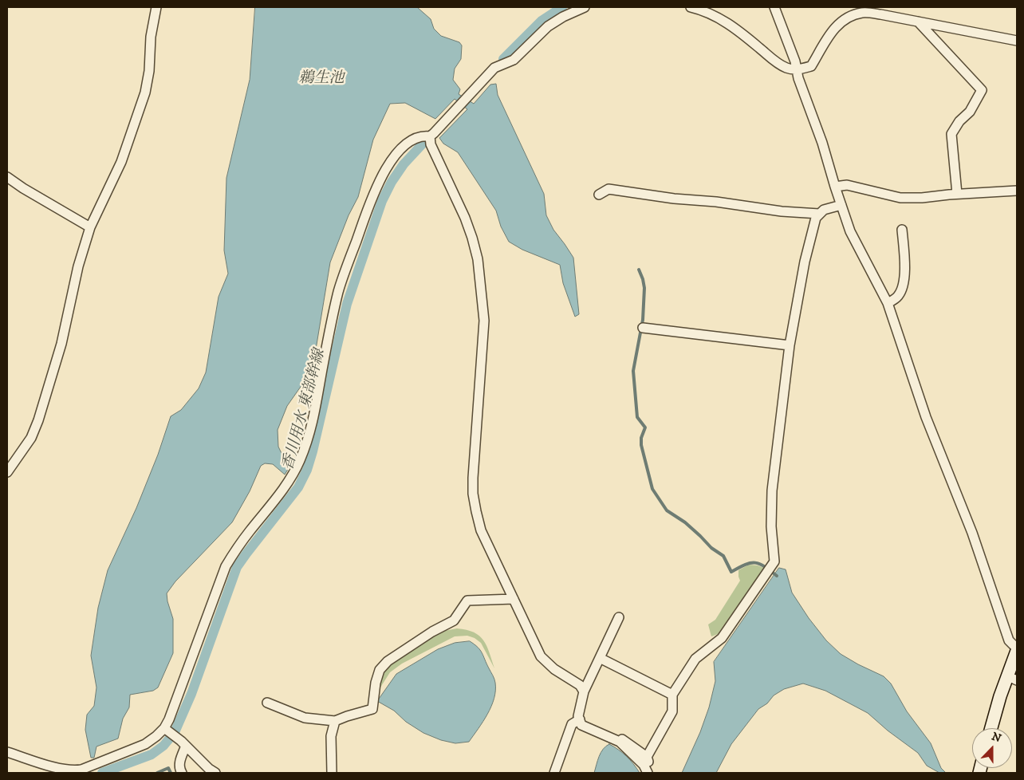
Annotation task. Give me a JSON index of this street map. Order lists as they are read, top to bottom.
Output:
{
  "water": ["鵜生池", "香川用水 東部幹線"],
  "north": "top"
}
